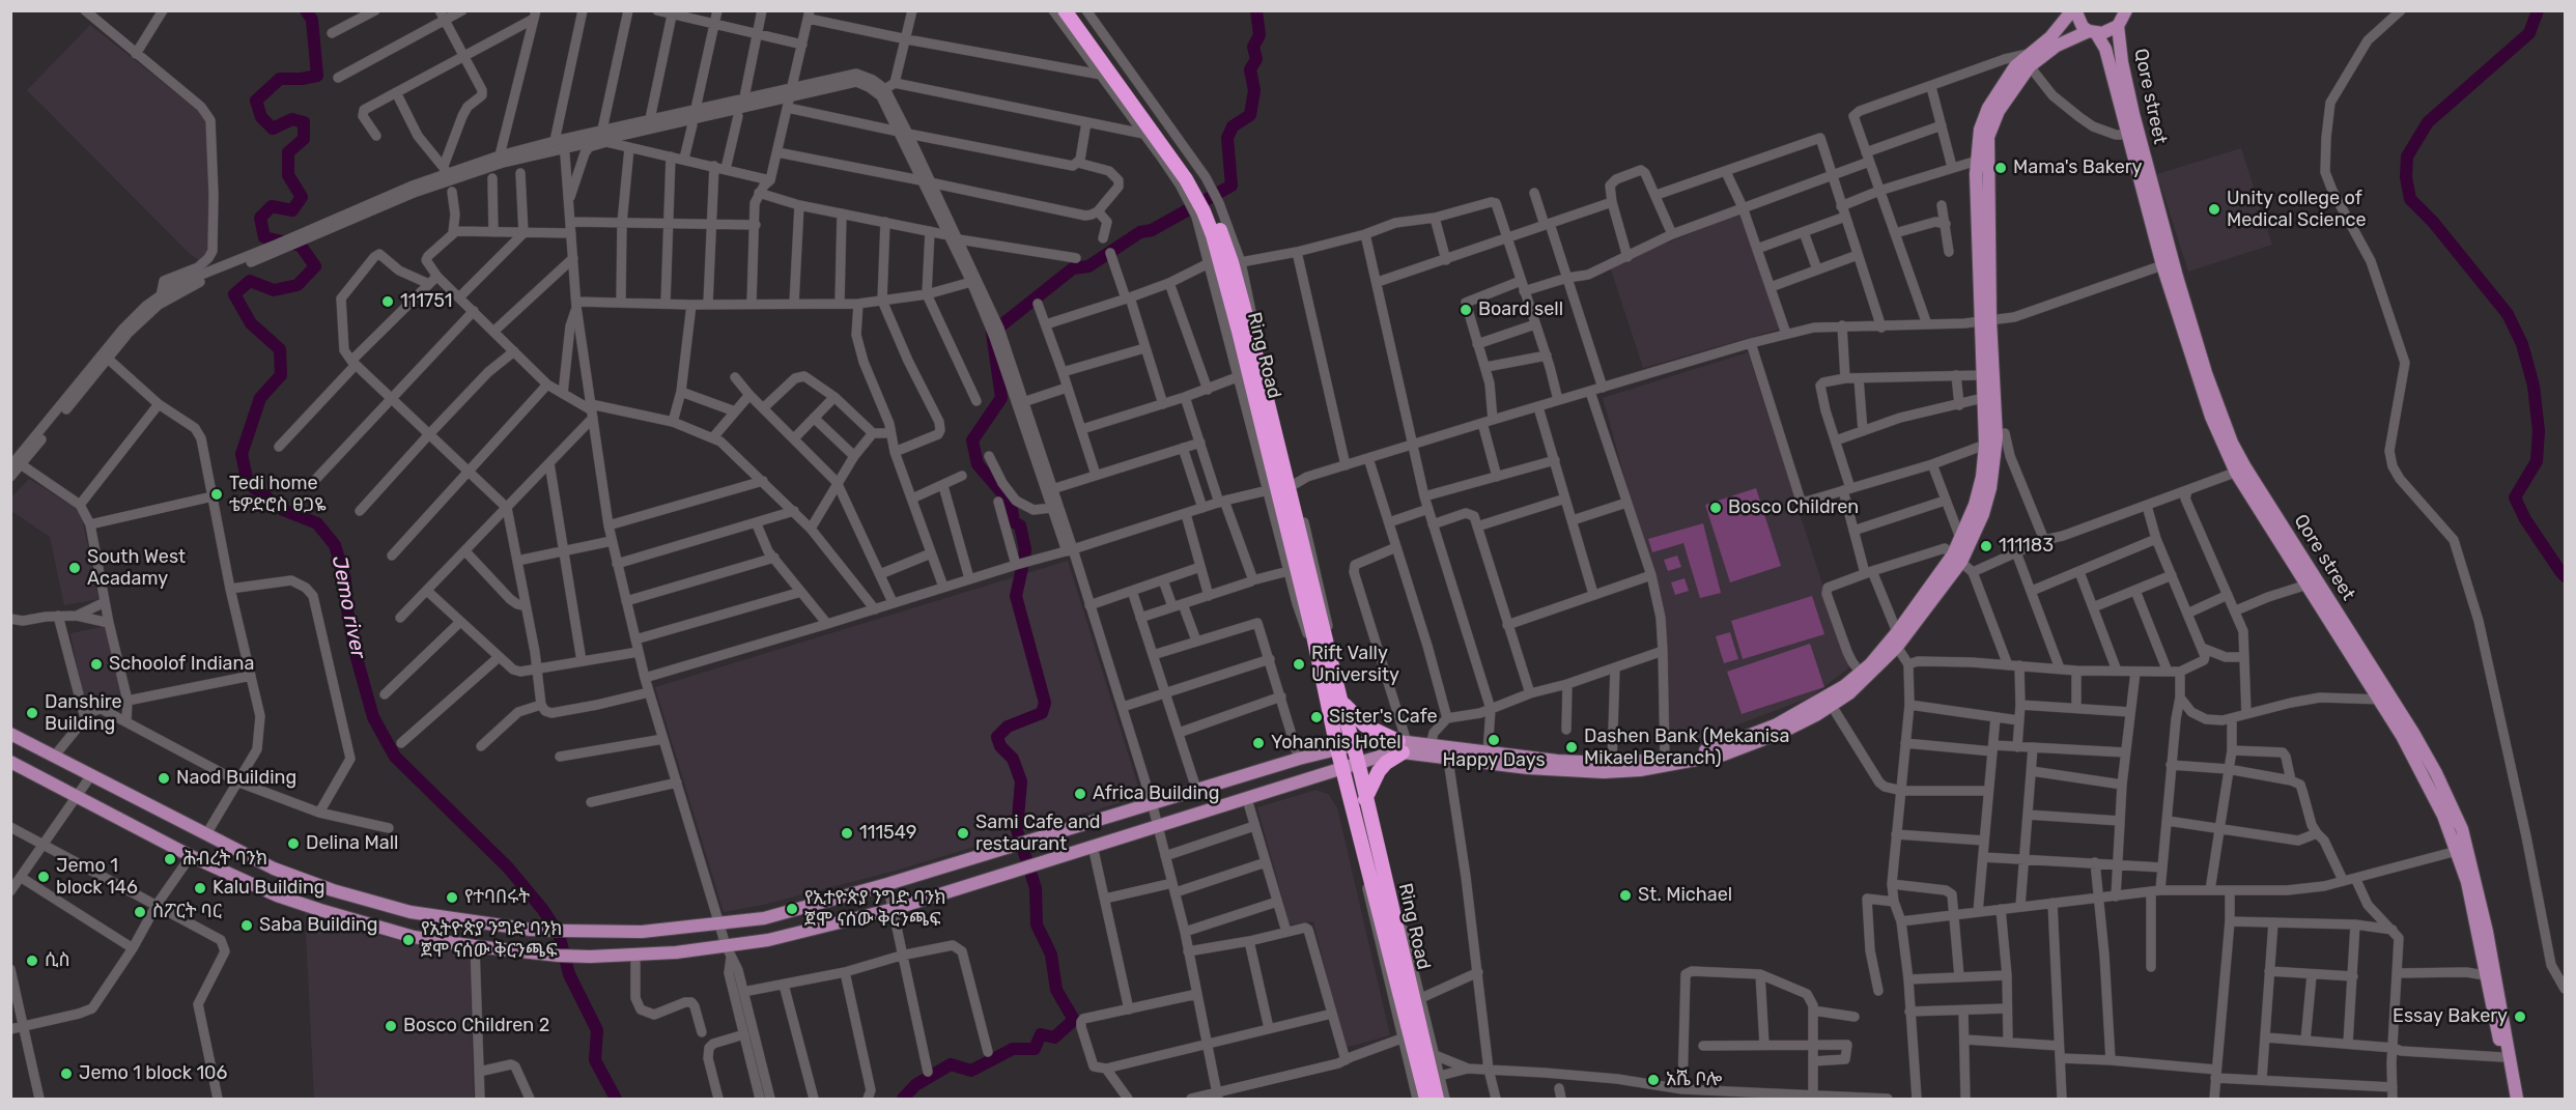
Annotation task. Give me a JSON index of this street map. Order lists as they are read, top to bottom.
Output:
{
  "streets": {
    "highway": ["Ring Road"],
    "main road": ["Qore street"]
  },
  "water": ["Jemo river"],
  "places": [
    "Mama's Bakery",
    "Unity college of Medical Science",
    "111751",
    "Board sell",
    "Tedi home ቴዎድሮስ ፀጋዬ",
    "Bosco Children",
    "111183",
    "South West Acadamy",
    "Schoolof Indiana",
    "Rift Vally University",
    "Danshire Building",
    "Sister's Cafe",
    "Happy Days",
    "Yohannis Hotel",
    "Dashen Bank (Mekanisa Mikael Beranch)",
    "Naod Building",
    "Africa Building",
    "111549",
    "Sami Cafe and restaurant",
    "Delina Mall",
    "ሕብረት ባንክ",
    "Jemo 1 block 146",
    "Kalu Building",
    "St. Michael",
    "የተባበሩት",
    "የኢተዮጵያ ንግድ ባንክ ጀሞ ናሰው ቅርንጫፍ",
    "ስፖርት ባር",
    "Saba Building",
    "የኢትዮጵያ ንግድ ባንክ ጀሞ ናሰው ቅርንጫፍ",
    "ሲስ",
    "Essay Bakery",
    "Bosco Children 2",
    "Jemo 1 block 106",
    "አሼ ቦሎ"
  ]
}
